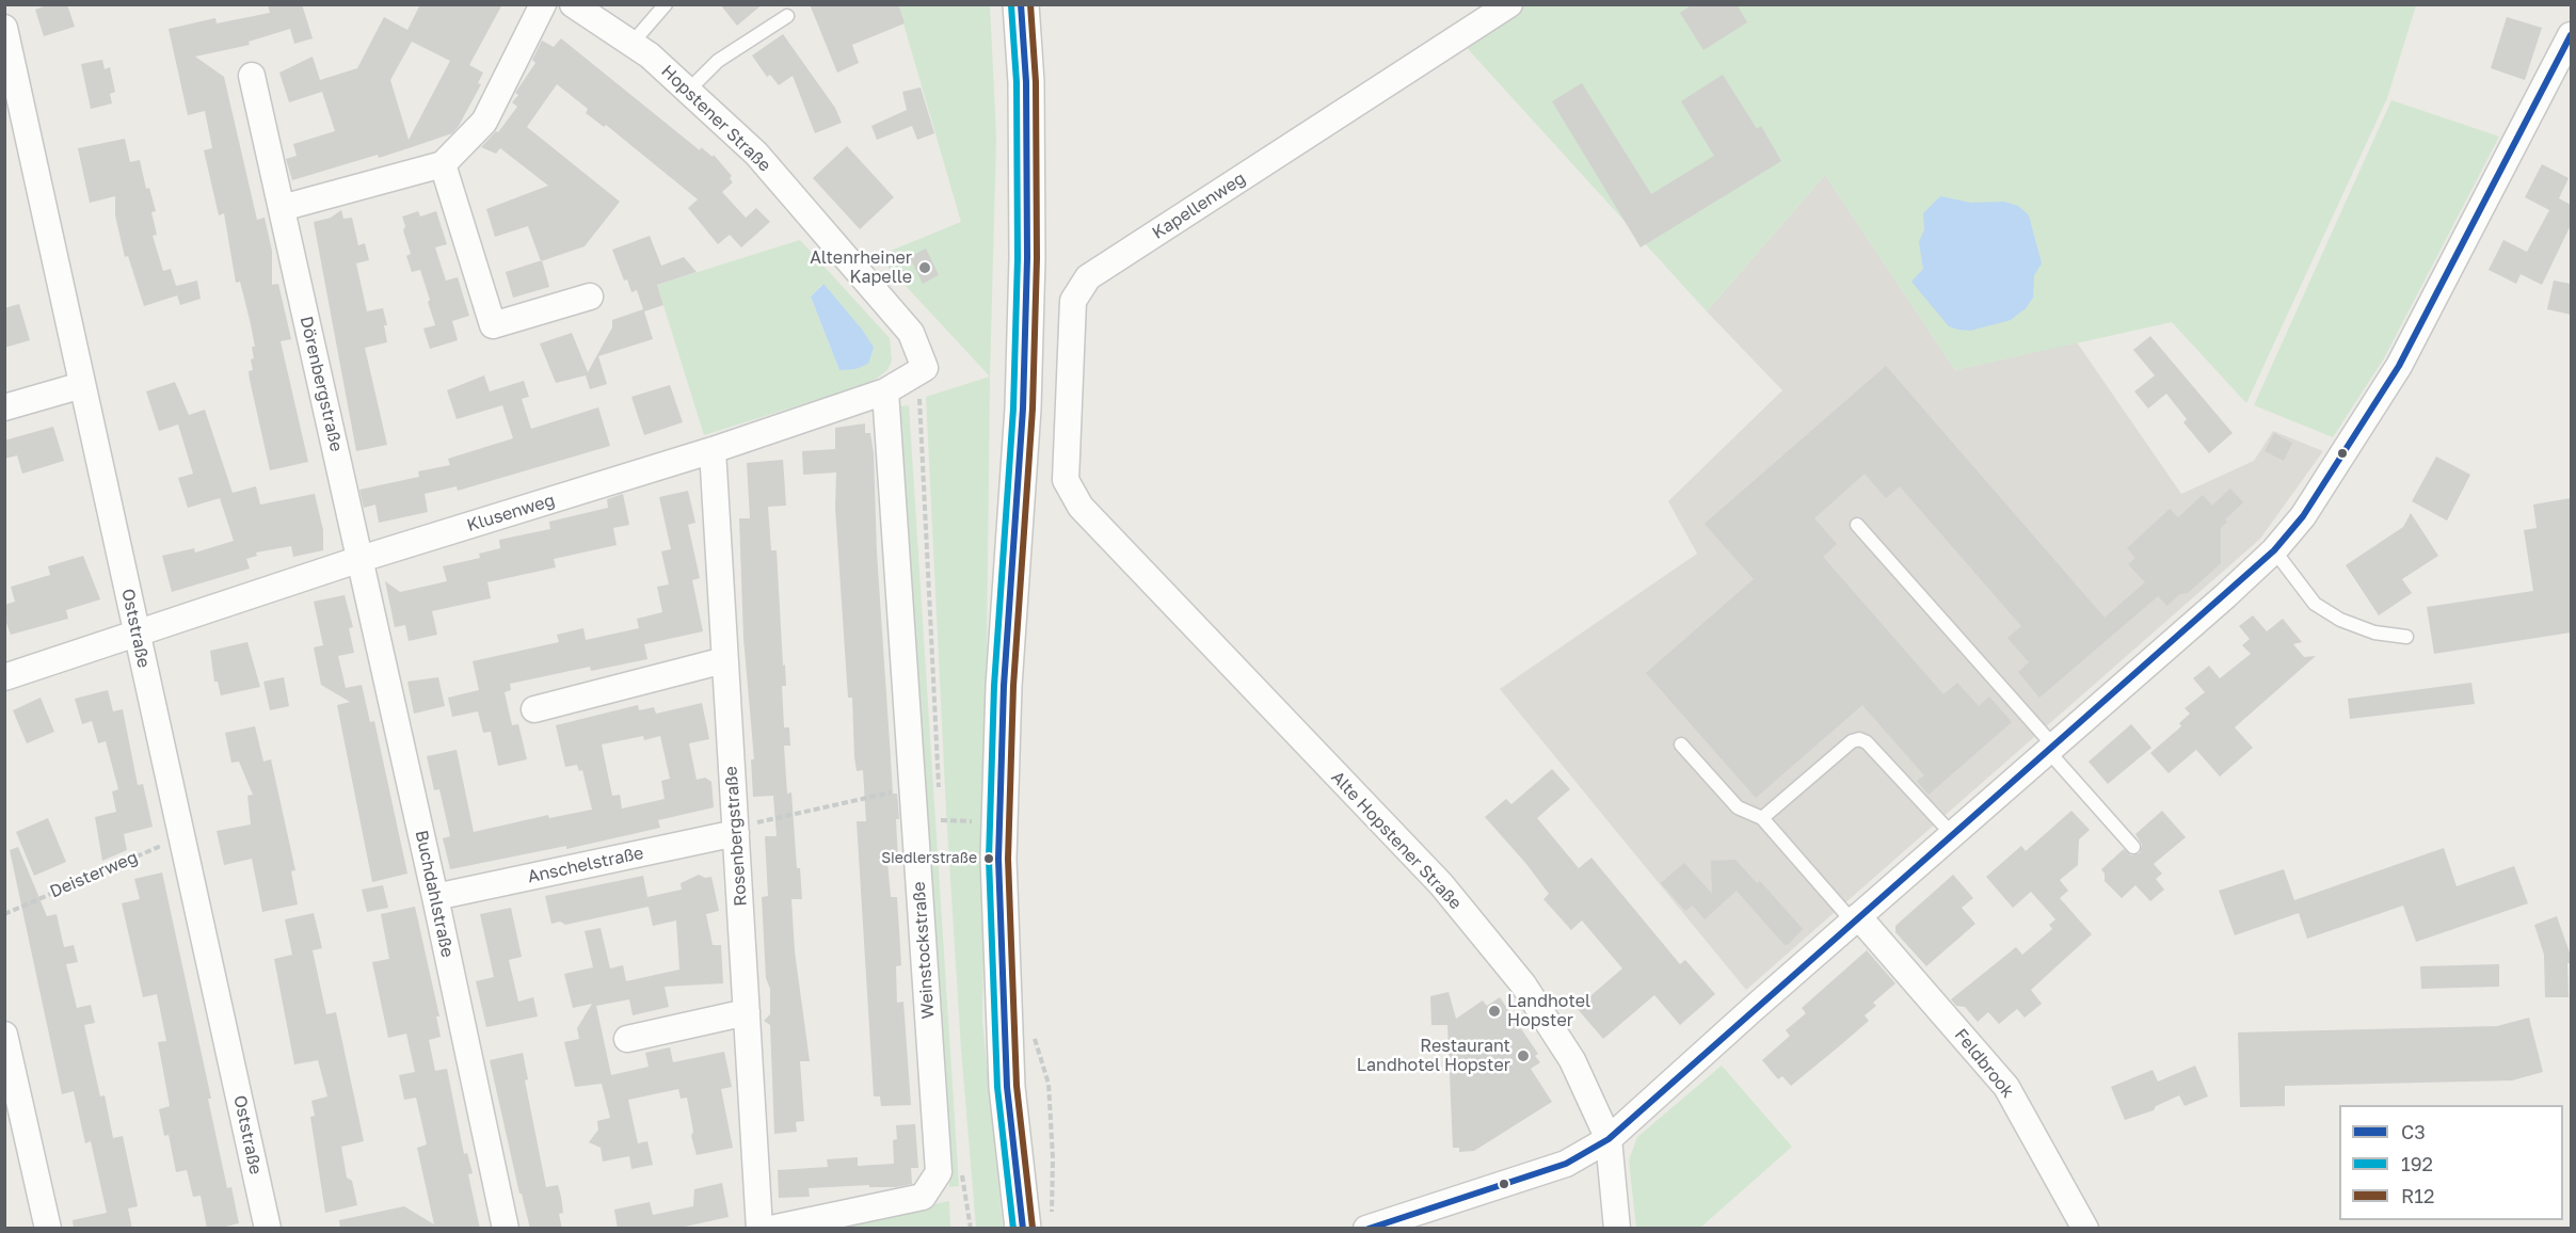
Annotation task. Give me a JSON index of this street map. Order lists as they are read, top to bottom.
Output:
{
  "streets": {
    "street": [
      "Hopstener Straße",
      "Kapellenweg",
      "Dörenbergstraße",
      "Klusenweg",
      "Oststraße",
      "Rosenbergstraße",
      "Alte Hopstener Straße",
      "Anschelstraße",
      "Buchdahlstraße",
      "Weinstockstraße",
      "Feldbrook"
    ],
    "path": ["Deisterweg"]
  },
  "crossings": [
    ["Kapellenweg", "Alte Hopstener Straße"],
    ["Dörenbergstraße", "Klusenweg"],
    ["Dörenbergstraße", "Buchdahlstraße"],
    ["Klusenweg", "Oststraße"],
    ["Klusenweg", "Rosenbergstraße"],
    ["Klusenweg", "Buchdahlstraße"],
    ["Klusenweg", "Weinstockstraße"],
    ["Oststraße", "Deisterweg"],
    ["Rosenbergstraße", "Anschelstraße"],
    ["Anschelstraße", "Buchdahlstraße"]
  ],
  "places": [
    "Altenrheiner Kapelle",
    "Siedlerstraße",
    "Landhotel Hopster",
    "Restaurant Landhotel Hopster"
  ],
  "lines": ["transit line C3", "transit line R12", "transit line 192"],
  "legend": ["C3", "192", "R12"]
}
